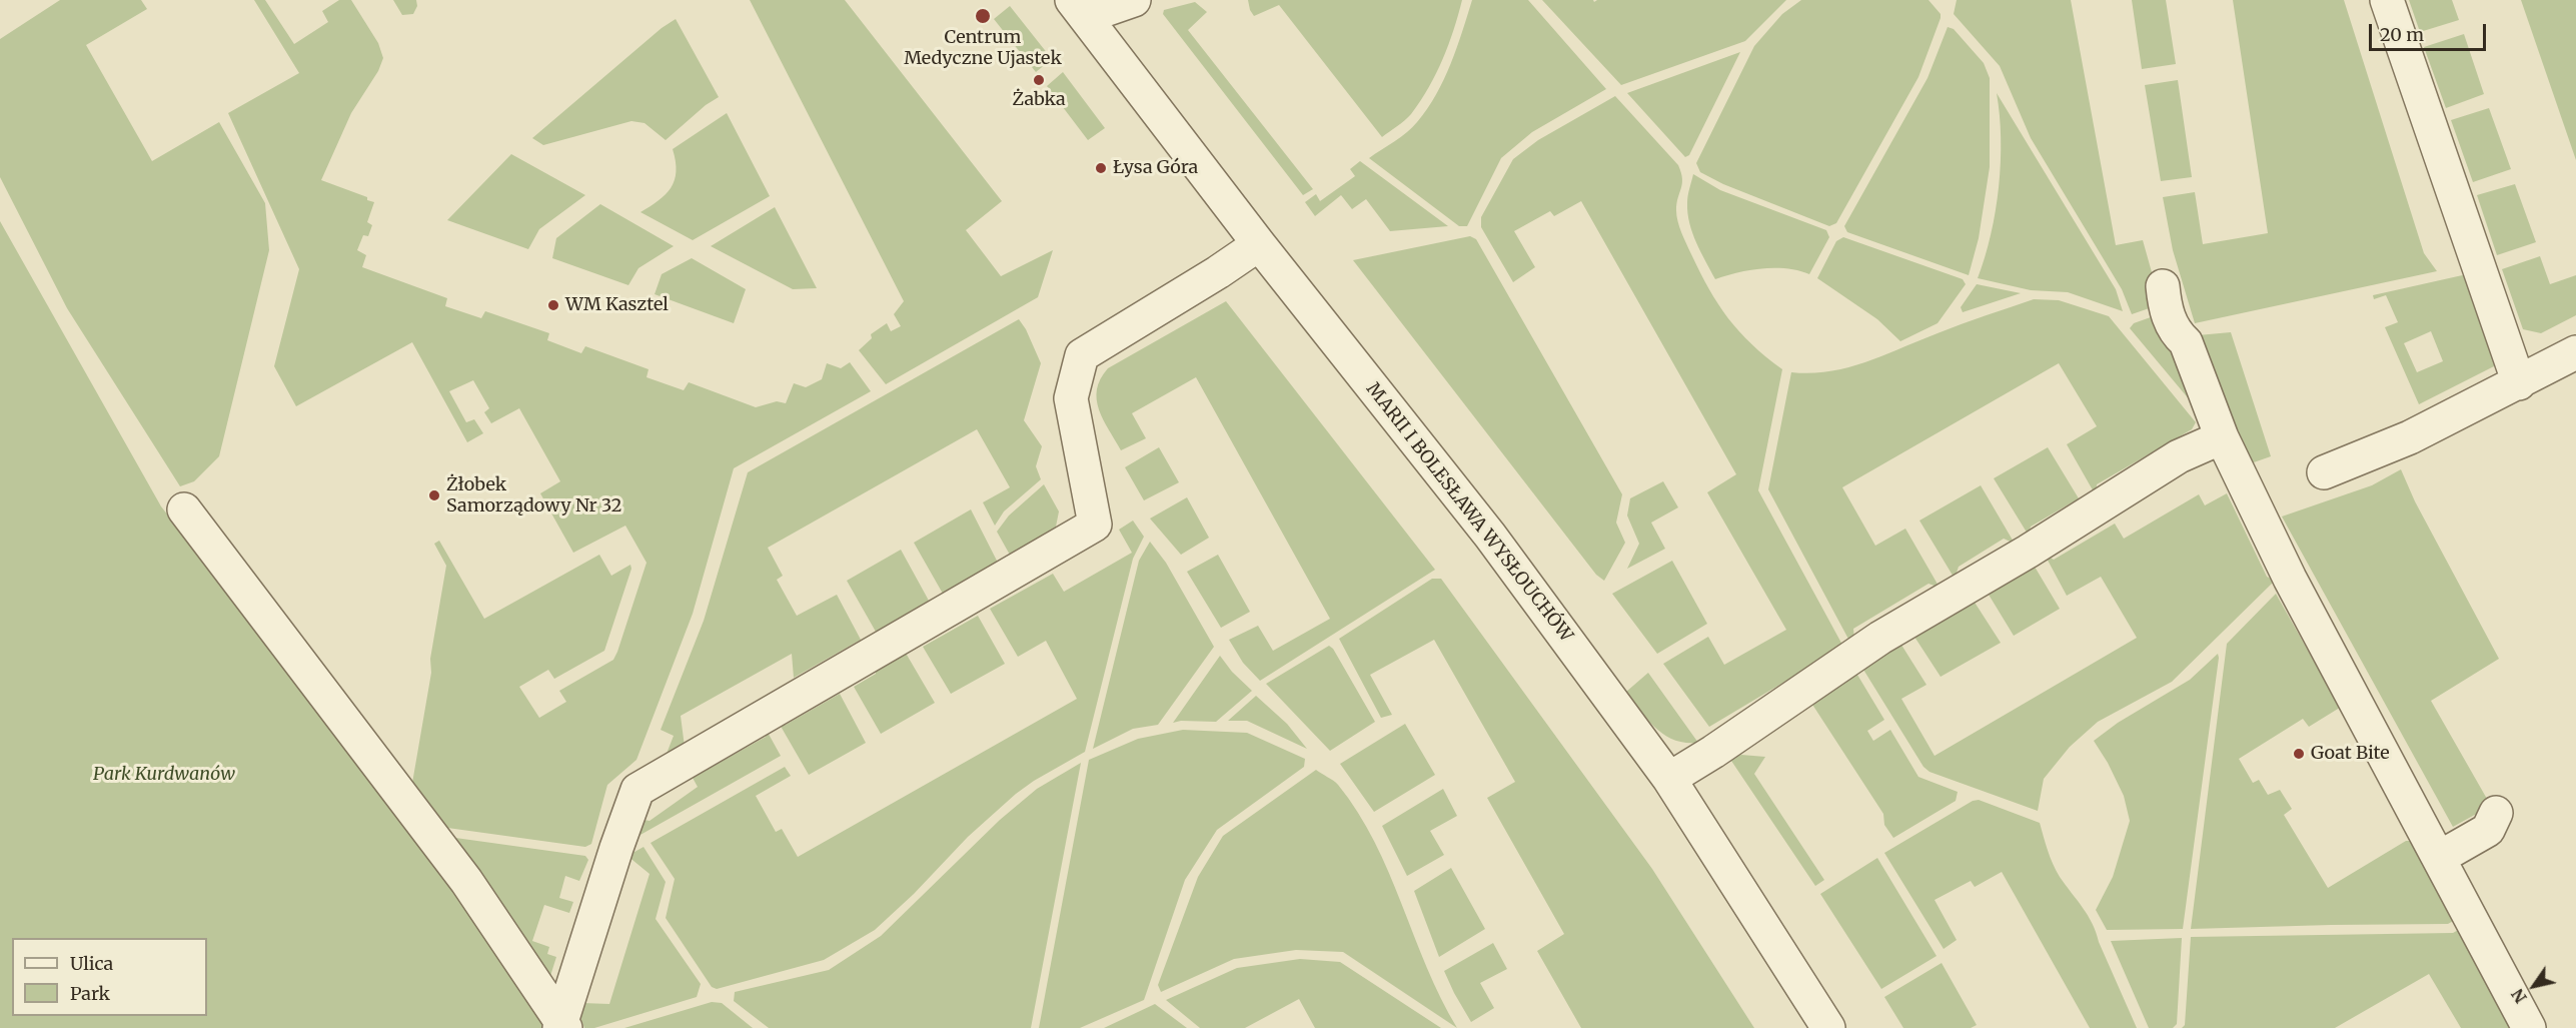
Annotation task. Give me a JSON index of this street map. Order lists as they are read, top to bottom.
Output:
{
  "streets": {
    "street": ["MARII I BOLESŁAWA WYSŁOUCHÓW"]
  },
  "parks": ["Park Kurdwanów"],
  "places": [
    "Centrum Medyczne Ujastek",
    "Żabka",
    "Łysa Góra",
    "WM Kasztel",
    "Żłobek Samorządowy Nr 32",
    "Goat Bite"
  ],
  "legend": ["Ulica", "Park"],
  "scale_bar": "20 m",
  "north": "bottom left"
}
